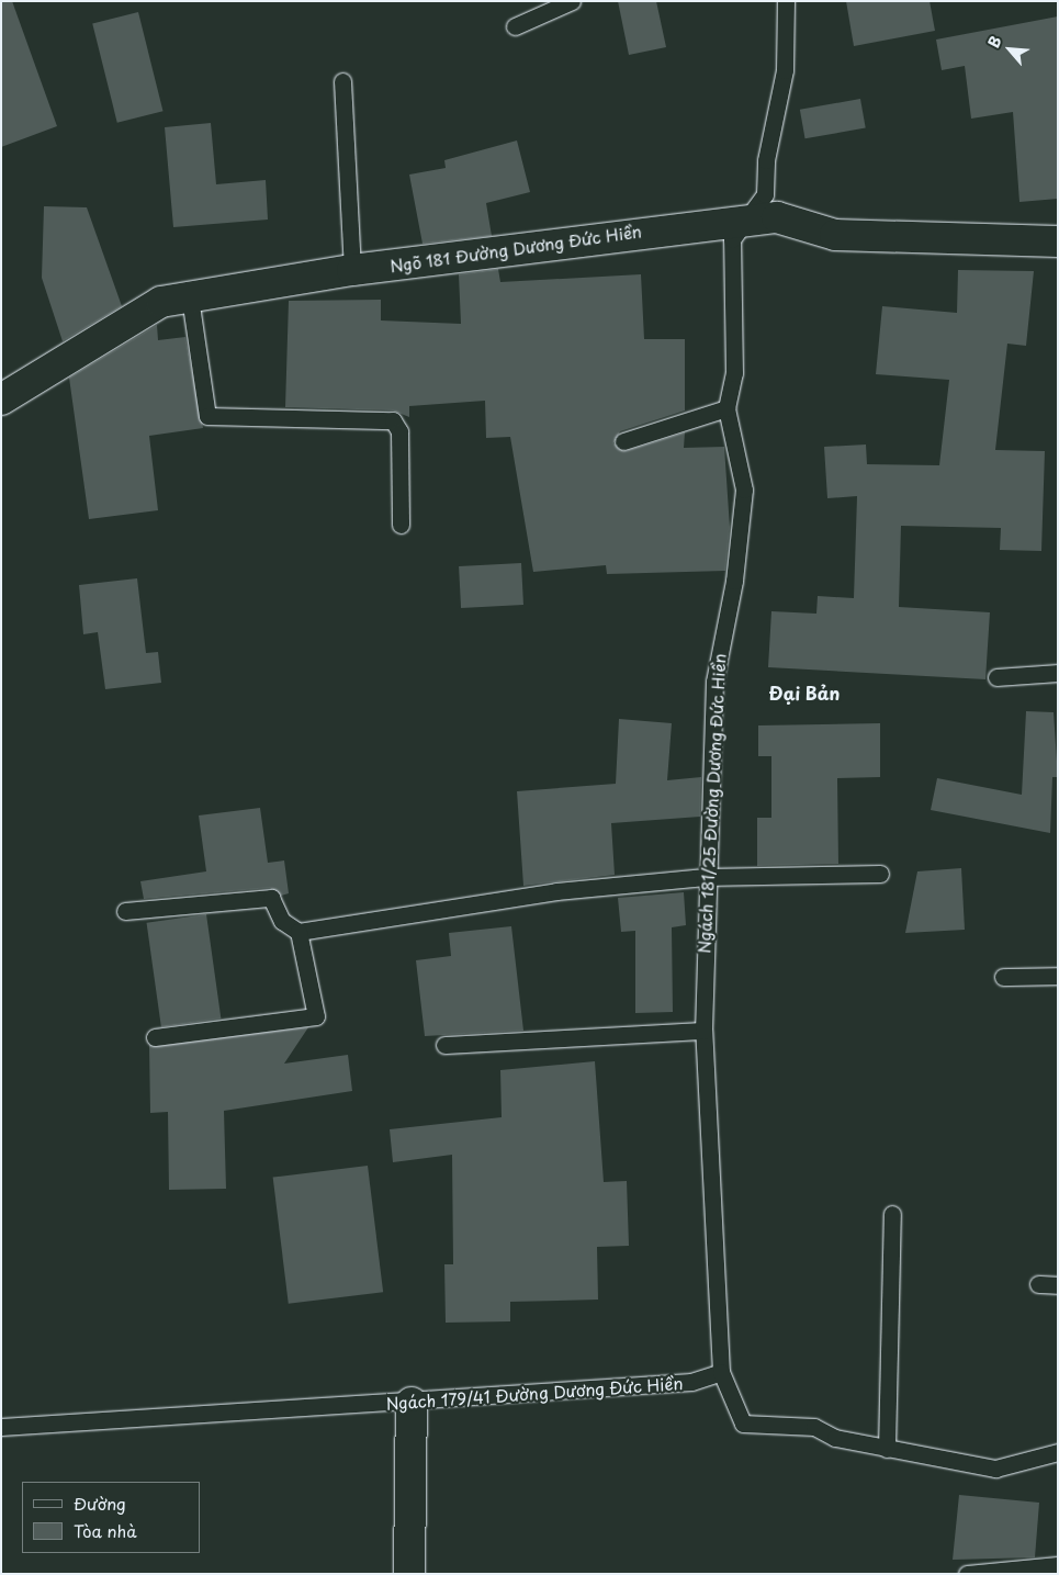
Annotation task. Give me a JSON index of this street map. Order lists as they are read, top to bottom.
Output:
{
  "streets": {
    "street": ["Ngõ 181 Đường Dương Đức Hiền"],
    "lane": ["Ngách 181/25 Đường Dương Đức Hiền", "Ngách 179/41 Đường Dương Đức Hiền"]
  },
  "crossings": [
    ["Ngõ 181 Đường Dương Đức Hiền", "Ngách 181/25 Đường Dương Đức Hiền"],
    ["Ngách 181/25 Đường Dương Đức Hiền", "Ngách 179/41 Đường Dương Đức Hiền"]
  ],
  "districts": ["Đại Bản"],
  "legend": ["Đường", "Tòa nhà"],
  "north": "top left"
}
